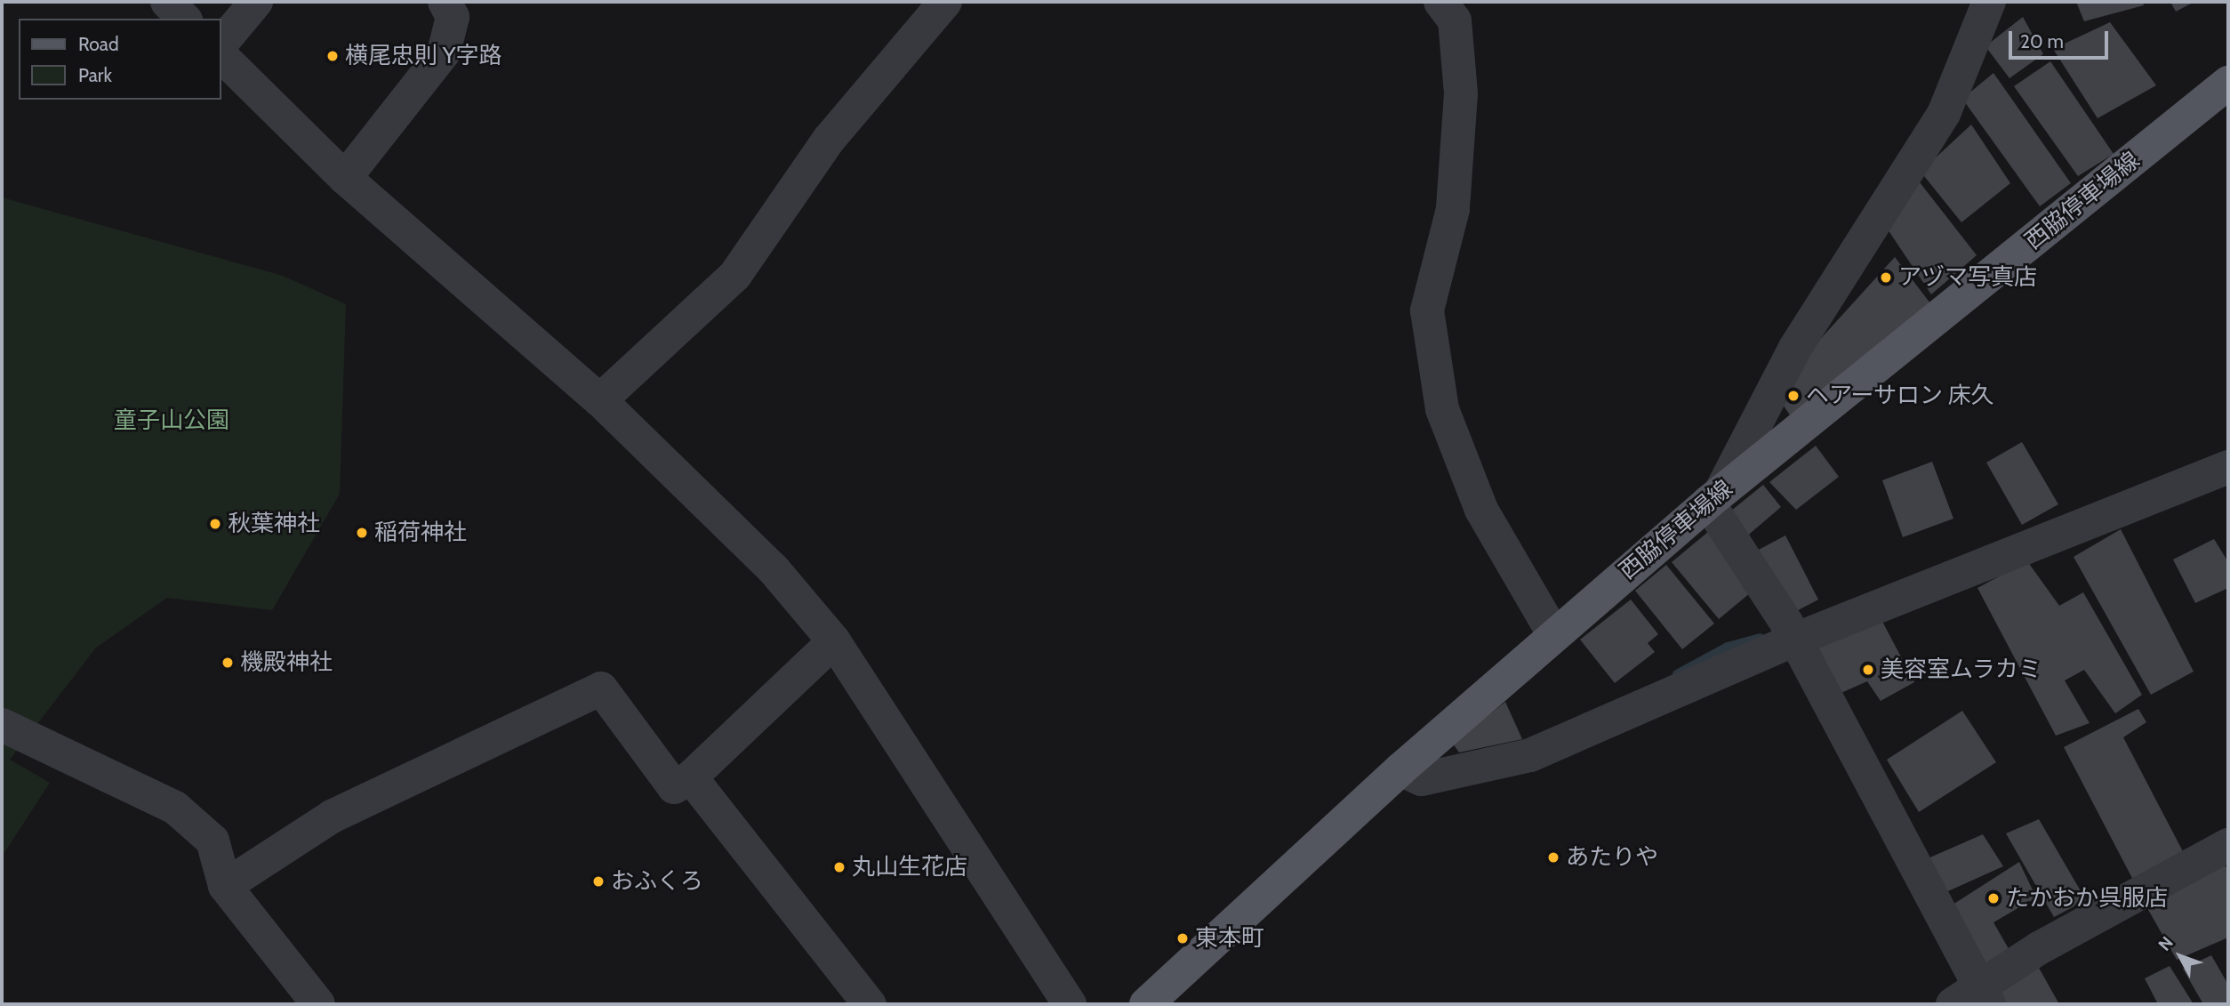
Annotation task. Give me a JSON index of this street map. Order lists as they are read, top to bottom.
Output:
{
  "streets": {
    "main road": ["西脇停車場線"]
  },
  "parks": ["童子山公園"],
  "places": [
    "横尾忠則 Y字路",
    "アヅマ写真店",
    "ヘアーサロン 床久",
    "秋葉神社",
    "稲荷神社",
    "機殿神社",
    "美容室ムラカミ",
    "あたりや",
    "丸山生花店",
    "おふくろ",
    "たかおか呉服店",
    "東本町"
  ],
  "legend": ["Road", "Park"],
  "scale_bar": "20 m",
  "north": "top left"
}
